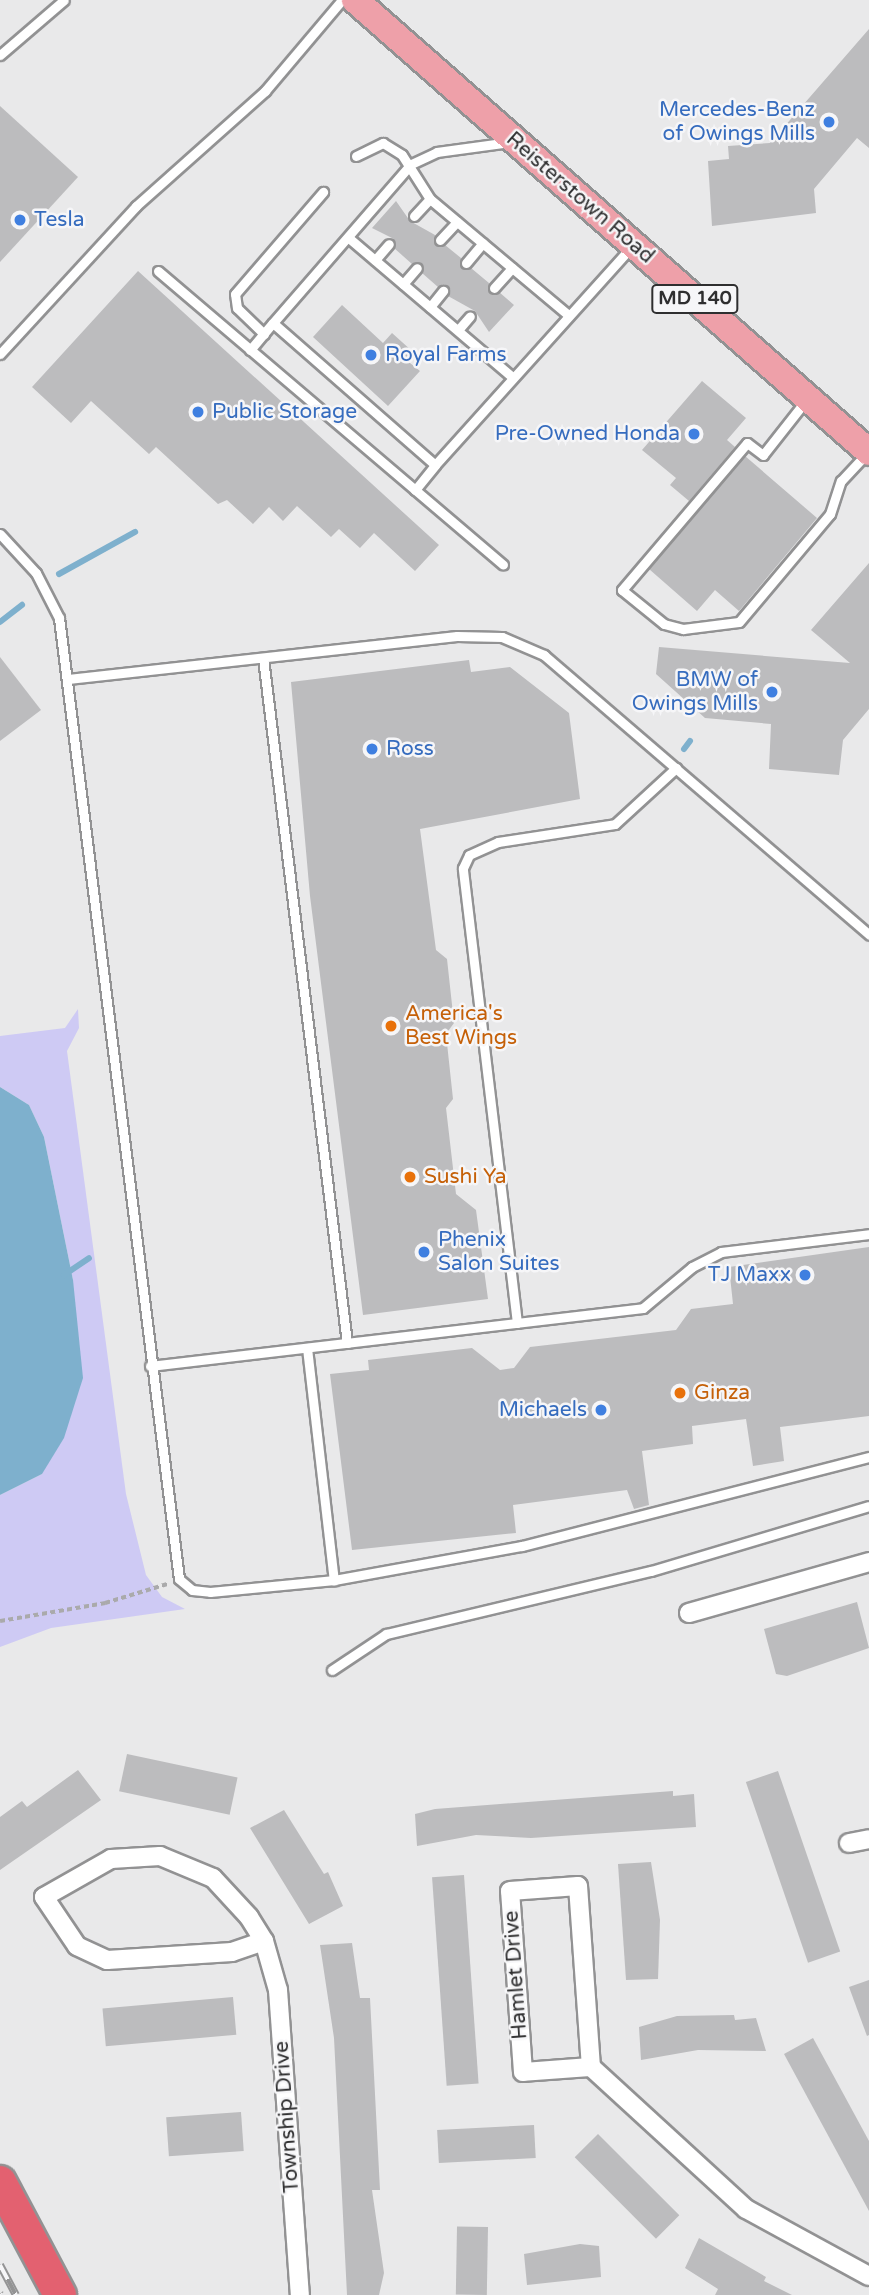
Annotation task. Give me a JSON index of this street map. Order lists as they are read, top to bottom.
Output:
{
  "streets": {
    "main road": ["Reisterstown Road", "MD 140"],
    "street": ["Hamlet Drive", "Township Drive"]
  },
  "places": [
    "Mercedes-Benz of Owings Mills",
    "Tesla",
    "Royal Farms",
    "Public Storage",
    "Pre-Owned Honda",
    "BMW of Owings Mills",
    "Ross",
    "America's Best Wings",
    "Sushi Ya",
    "Phenix Salon Suites",
    "TJ Maxx",
    "Ginza",
    "Michaels"
  ]
}
